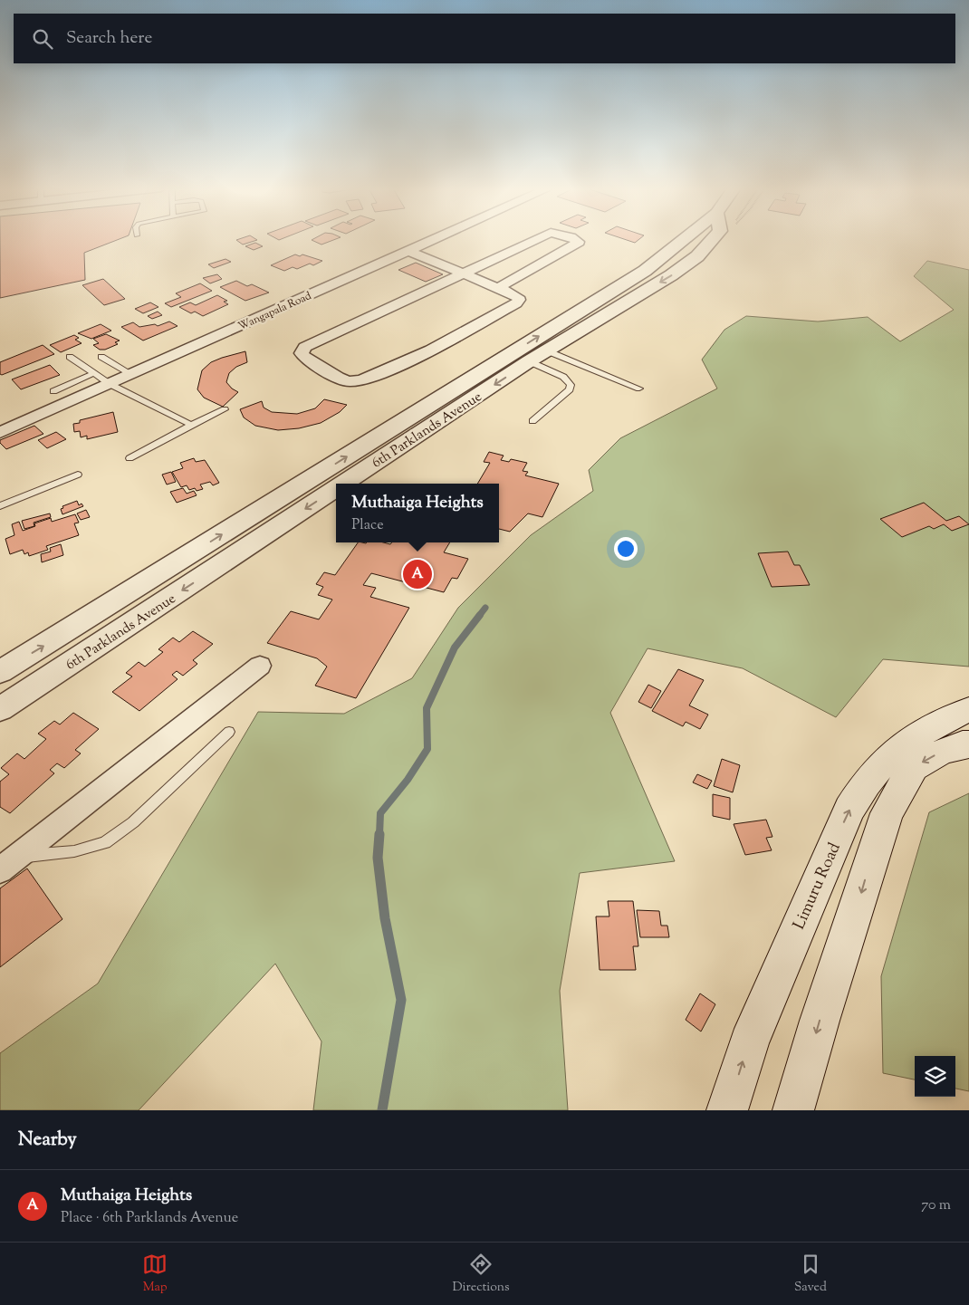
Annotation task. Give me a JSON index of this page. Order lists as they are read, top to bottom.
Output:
{
  "streets": {
    "main road": ["Limuru Road"],
    "street": ["Wangapala Road", "6th Parklands Avenue"]
  },
  "page": {
    "search": "Search here",
    "popup": ["Muthaiga Heights", "Place"],
    "pins": "A",
    "heading": "Nearby",
    "list": [
      {
        "mark": "A",
        "name": "Muthaiga Heights",
        "note": "Place · 6th Parklands Avenue",
        "value": "70 m"
      }
    ],
    "nav": ["Map", "Directions", "Saved"]
  }
}
